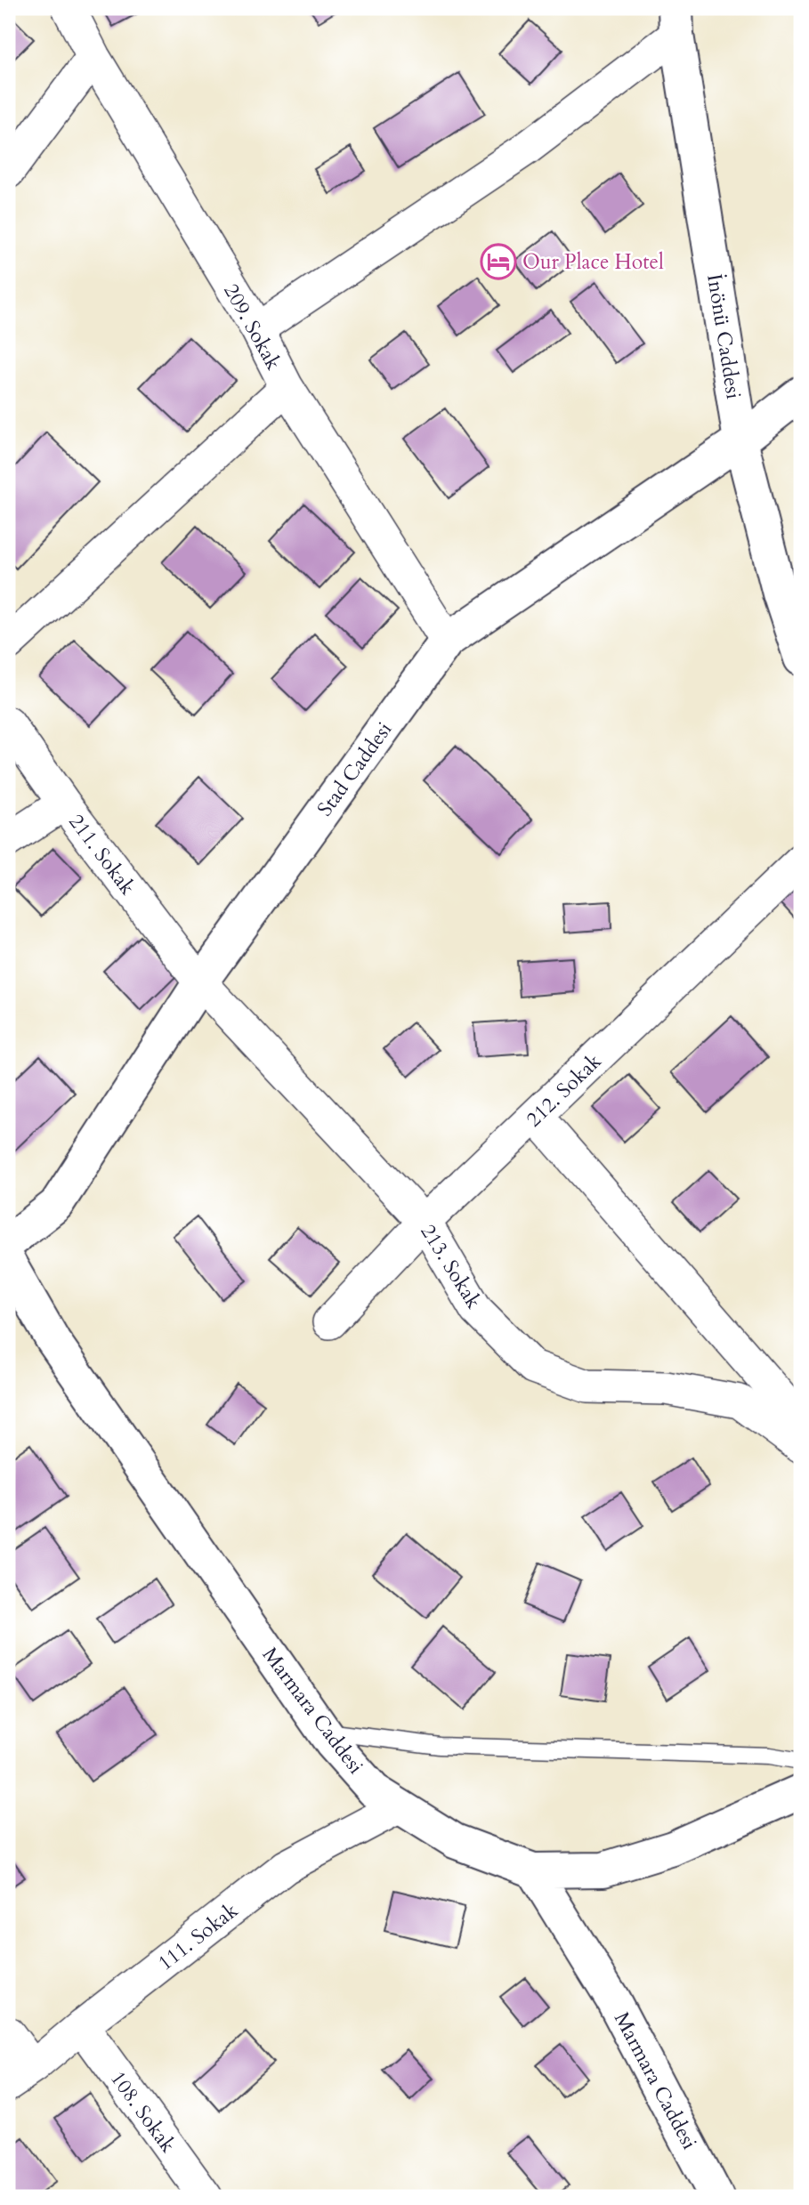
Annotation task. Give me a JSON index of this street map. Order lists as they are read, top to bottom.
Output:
{
  "streets": {
    "street": [
      "209. Sokak",
      "İnönü Caddesi",
      "Stad Caddesi",
      "211. Sokak",
      "212. Sokak",
      "213. Sokak",
      "Marmara Caddesi",
      "111. Sokak",
      "108. Sokak"
    ]
  },
  "crossings": [
    ["209. Sokak", "Stad Caddesi"],
    ["İnönü Caddesi", "Stad Caddesi"],
    ["Stad Caddesi", "211. Sokak"],
    ["Stad Caddesi", "213. Sokak"],
    ["211. Sokak", "213. Sokak"],
    ["212. Sokak", "213. Sokak"],
    ["Marmara Caddesi", "111. Sokak"],
    ["111. Sokak", "108. Sokak"]
  ],
  "places": {
    "hotel": ["Our Place Hotel"]
  }
}
